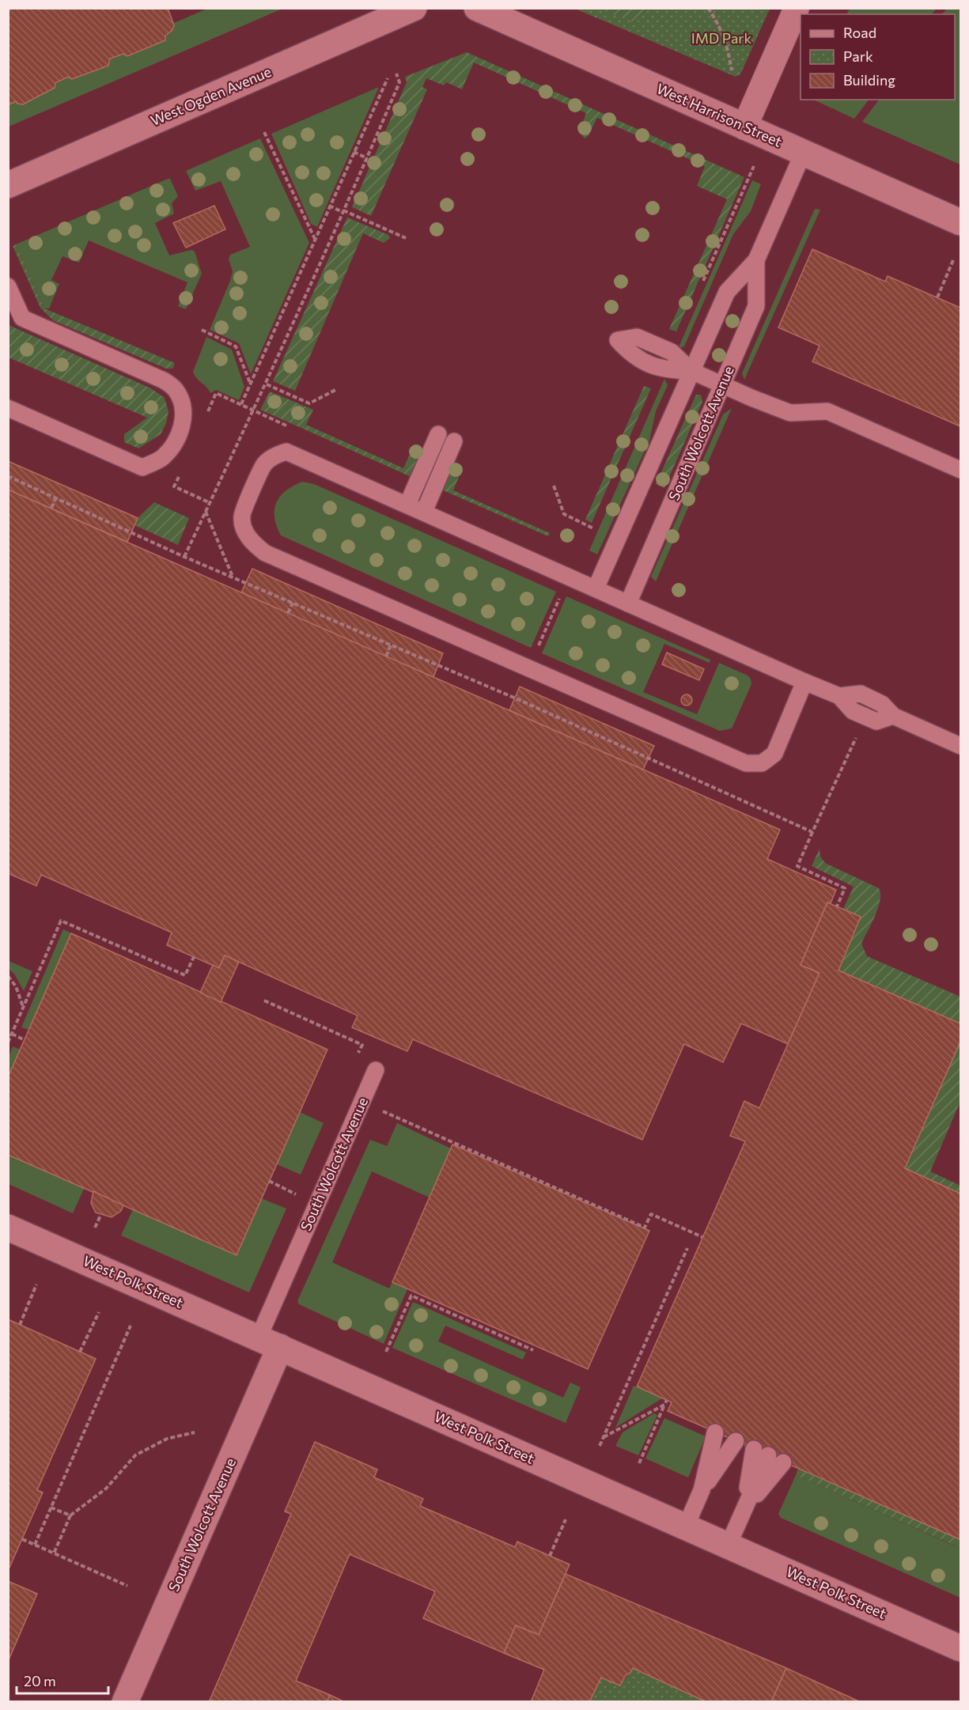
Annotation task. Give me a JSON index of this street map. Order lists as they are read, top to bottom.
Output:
{
  "streets": {
    "street": [
      "West Ogden Avenue",
      "West Harrison Street",
      "South Wolcott Avenue",
      "West Polk Street"
    ]
  },
  "crossings": [
    ["West Harrison Street", "South Wolcott Avenue"],
    ["South Wolcott Avenue", "West Polk Street"]
  ],
  "parks": ["IMD Park"],
  "legend": ["Road", "Park", "Building"],
  "scale_bar": "20 m"
}
